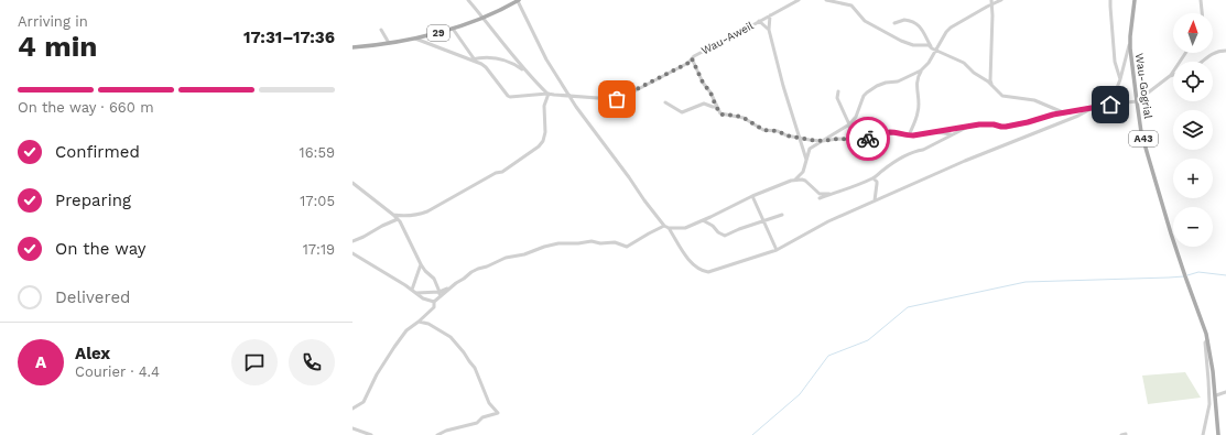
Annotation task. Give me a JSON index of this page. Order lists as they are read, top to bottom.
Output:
{
  "streets": {
    "main road": ["29", "Wau-Gogrial", "A43"],
    "street": ["Wau-Aweil"]
  },
  "crossings": [
    ["Wau-Gogrial", "A43"]
  ],
  "north": "top",
  "page": {
    "heading": ["4 min", "Arriving in", "17:31–17:36"],
    "panel": ["Alex", "Courier · 4.4"],
    "map_buttons": ["+", "−"],
    "bar": "On the way · 660 m",
    "list": [
      ["Confirmed", "16:59"],
      ["Preparing", "17:05"],
      ["On the way", "17:19"],
      "Delivered"
    ],
    "round": "A"
  }
}
